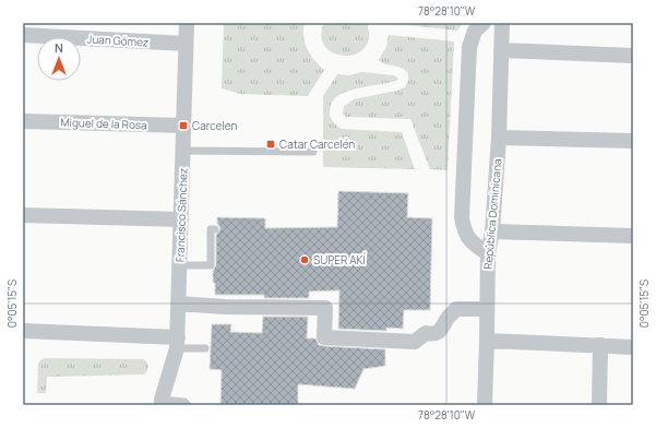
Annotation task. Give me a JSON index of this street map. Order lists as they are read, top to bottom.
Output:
{
  "streets": {
    "street": [
      "Juan Gómez",
      "Miguel de la Rosa",
      "República Dominicana",
      "Francisco Sánchez"
    ]
  },
  "crossings": [
    ["Juan Gómez", "Francisco Sánchez"],
    ["Miguel de la Rosa", "Francisco Sánchez"]
  ],
  "places": {
    "transit": ["Carcelen", "Catar Carcelén"],
    "other": ["SUPER AKÍ"]
  },
  "north": "top",
  "coordinates": ["78°28'10\"W", "0°05'15\"S"]
}
